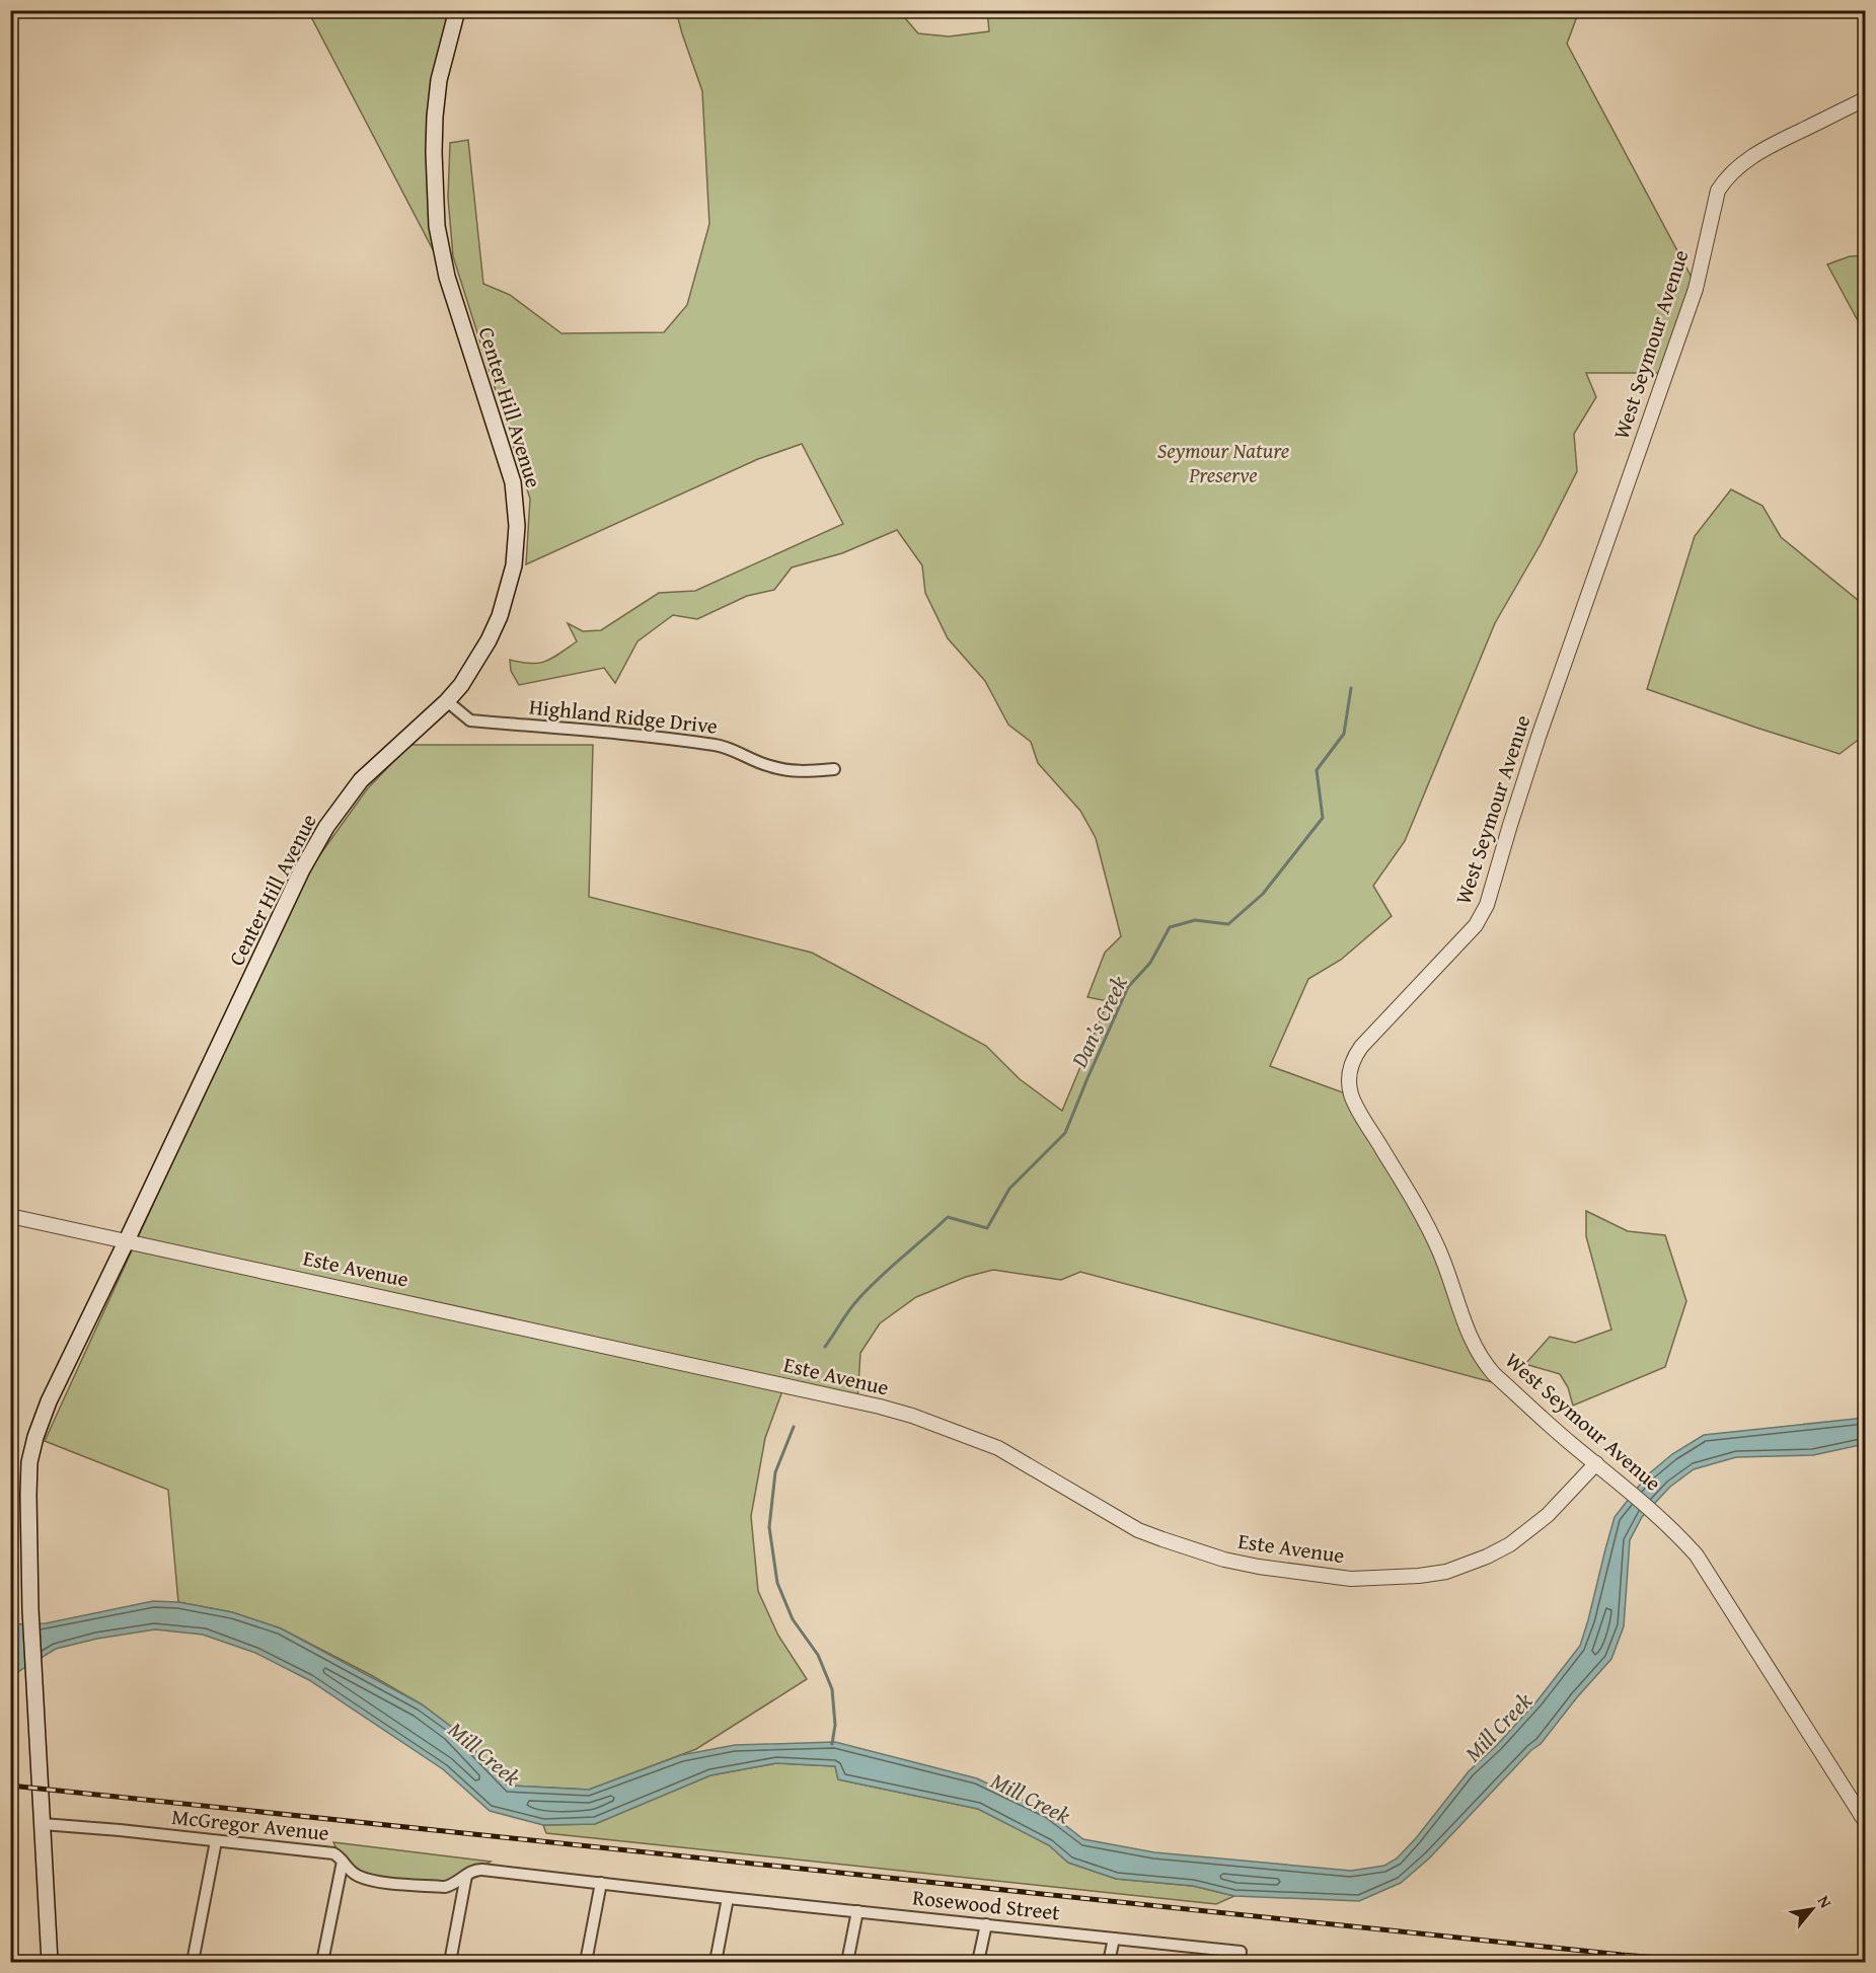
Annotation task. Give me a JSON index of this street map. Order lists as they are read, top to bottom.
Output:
{
  "streets": {
    "main road": ["Center Hill Avenue"],
    "street": [
      "West Seymour Avenue",
      "Highland Ridge Drive",
      "Este Avenue",
      "McGregor Avenue",
      "Rosewood Street"
    ]
  },
  "crossings": [
    ["West Seymour Avenue", "Este Avenue"],
    ["Center Hill Avenue", "Highland Ridge Drive"],
    ["Center Hill Avenue", "Este Avenue"],
    ["Center Hill Avenue", "McGregor Avenue"],
    ["McGregor Avenue", "Rosewood Street"]
  ],
  "water": ["Dan’s Creek", "Mill Creek"],
  "parks": ["Seymour Nature Preserve"],
  "north": "top right"
}
